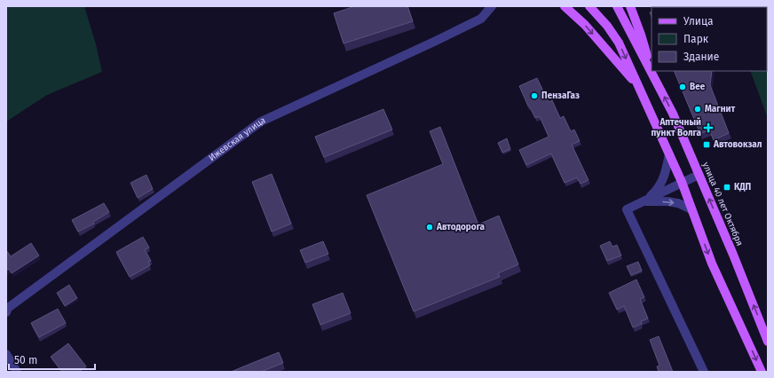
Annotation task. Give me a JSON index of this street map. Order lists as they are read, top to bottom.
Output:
{
  "streets": {
    "main road": ["улица 40 лет Октября"],
    "street": ["Ижевская улица"]
  },
  "places": {
    "other": [
      "Bee",
      "ПензаГаз",
      "Магнит",
      "Автодорога"
    ],
    "health": ["Аптечный пункт Волга"],
    "transit": ["Автовокзал", "КДП"]
  },
  "legend": ["Улица", "Парк", "Здание"],
  "scale_bar": "50 m"
}
